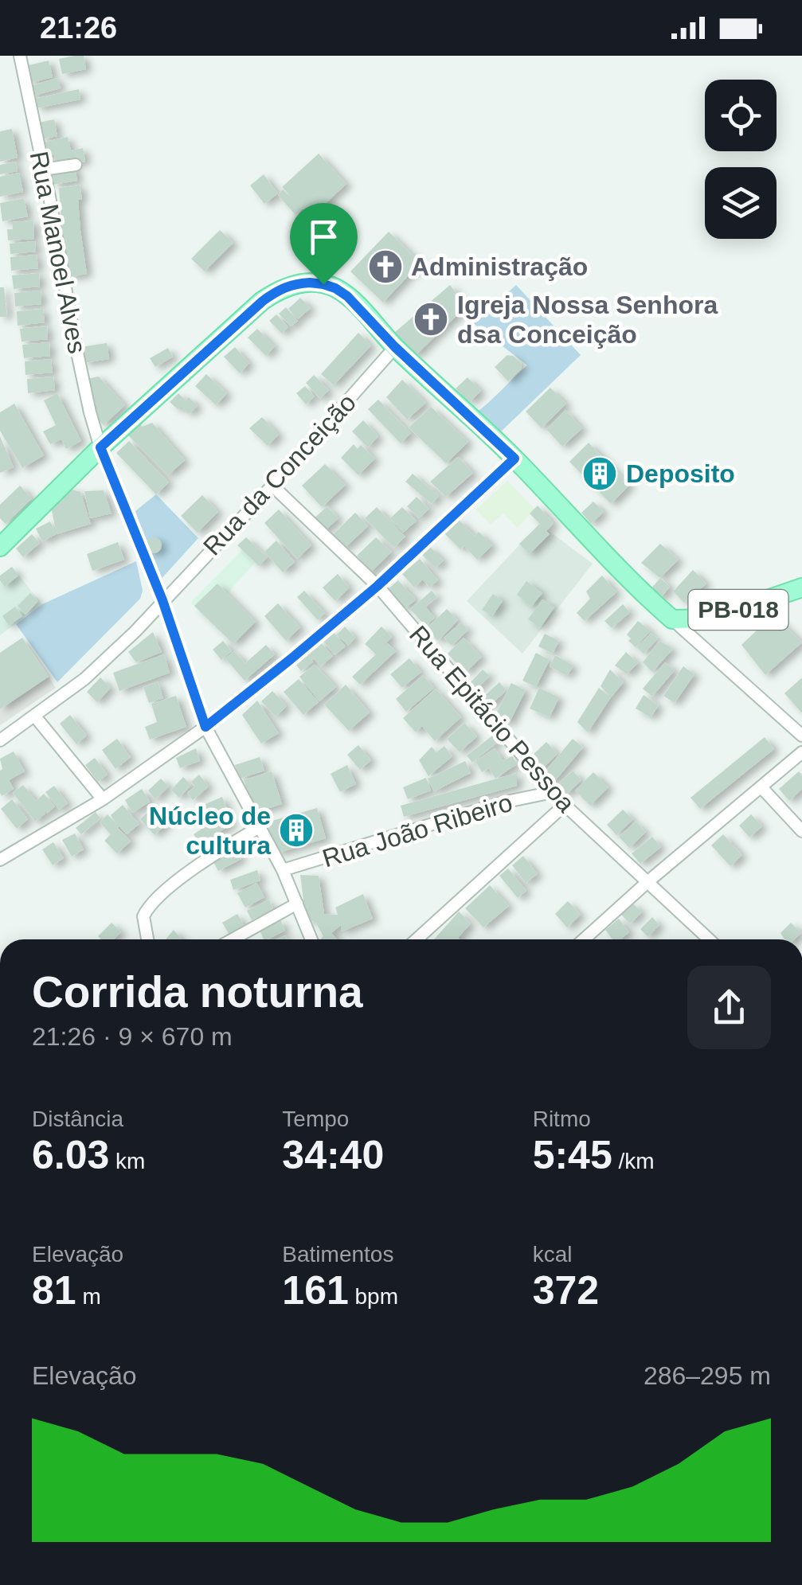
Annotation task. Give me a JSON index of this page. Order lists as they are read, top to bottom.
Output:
{
  "streets": {
    "main road": ["PB-018"],
    "street": [
      "Rua Manoel Alves",
      "Rua da Conceição",
      "Rua Epitácio Pessoa",
      "Rua João Ribeiro"
    ]
  },
  "crossings": [
    ["Rua Manoel Alves", "Rua da Conceição"],
    ["Rua Manoel Alves", "PB-018"],
    ["Rua Manoel Alves", "Rua João Ribeiro"],
    ["Rua da Conceição", "PB-018"],
    ["Rua da Conceição", "Rua Epitácio Pessoa"],
    ["Rua Epitácio Pessoa", "Rua João Ribeiro"]
  ],
  "places": {
    "church": ["Administração", "Igreja Nossa Senhora dsa Conceição"],
    "building": ["Deposito", "Núcleo de cultura"]
  },
  "page": {
    "status": "21:26",
    "heading": ["Corrida noturna", "21:26 · 9 × 670 m"],
    "stats": [
      ["Distância", "6.03 km"],
      ["Tempo", "34:40"],
      ["Ritmo", "5:45 /km"],
      ["Elevação", "81 m"],
      ["Batimentos", "161 bpm"],
      ["kcal", "372"]
    ],
    "chart": ["Elevação", "286–295 m"]
  }
}
